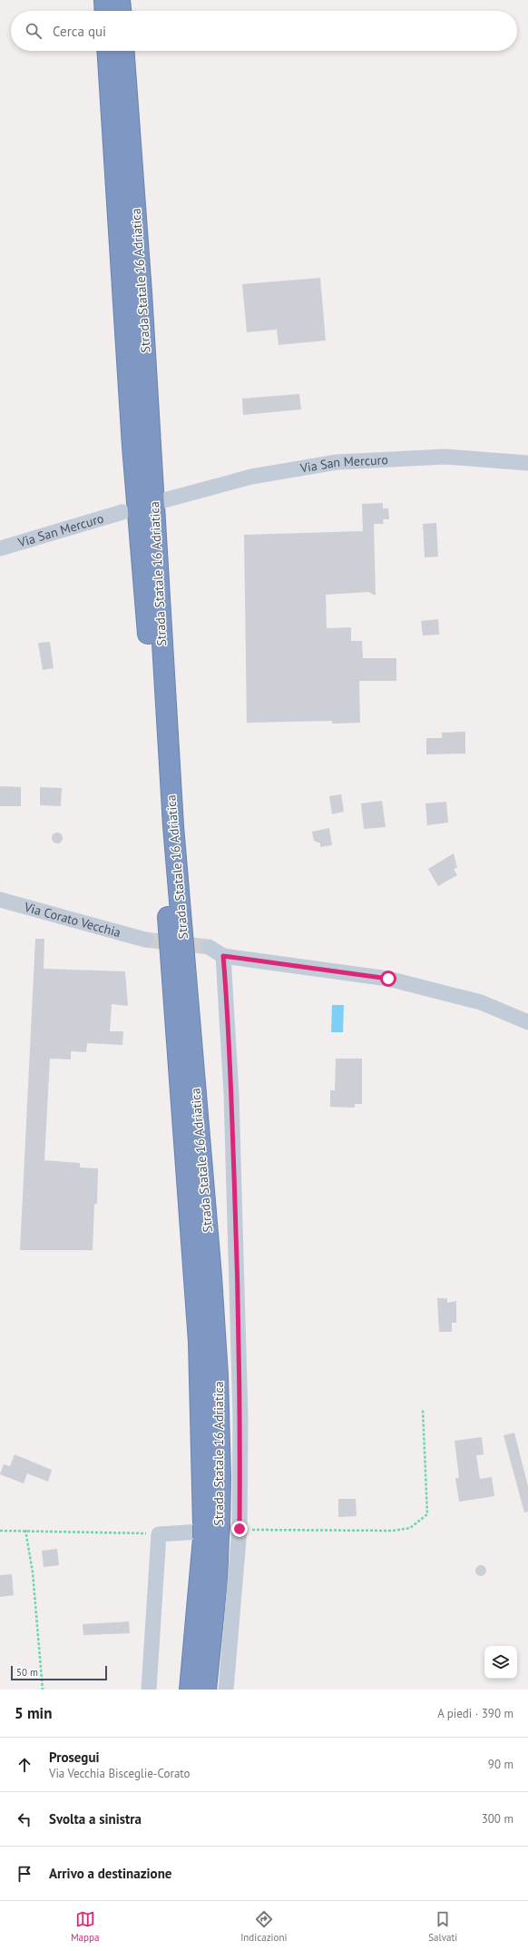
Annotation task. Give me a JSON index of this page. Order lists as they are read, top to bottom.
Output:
{
  "streets": {
    "highway": ["Strada Statale 16 Adriatica"],
    "street": ["Via San Mercuro", "Via Corato Vecchia"]
  },
  "scale_bar": "50 m",
  "page": {
    "search": "Cerca qui",
    "scale": "50 m",
    "heading": ["5 min", "A piedi · 390 m"],
    "list": [
      ["Prosegui", "Via Vecchia Bisceglie-Corato", "90 m"],
      ["Svolta a sinistra", "300 m"],
      "Arrivo a destinazione"
    ],
    "nav": ["Mappa", "Indicazioni", "Salvati"]
  }
}
